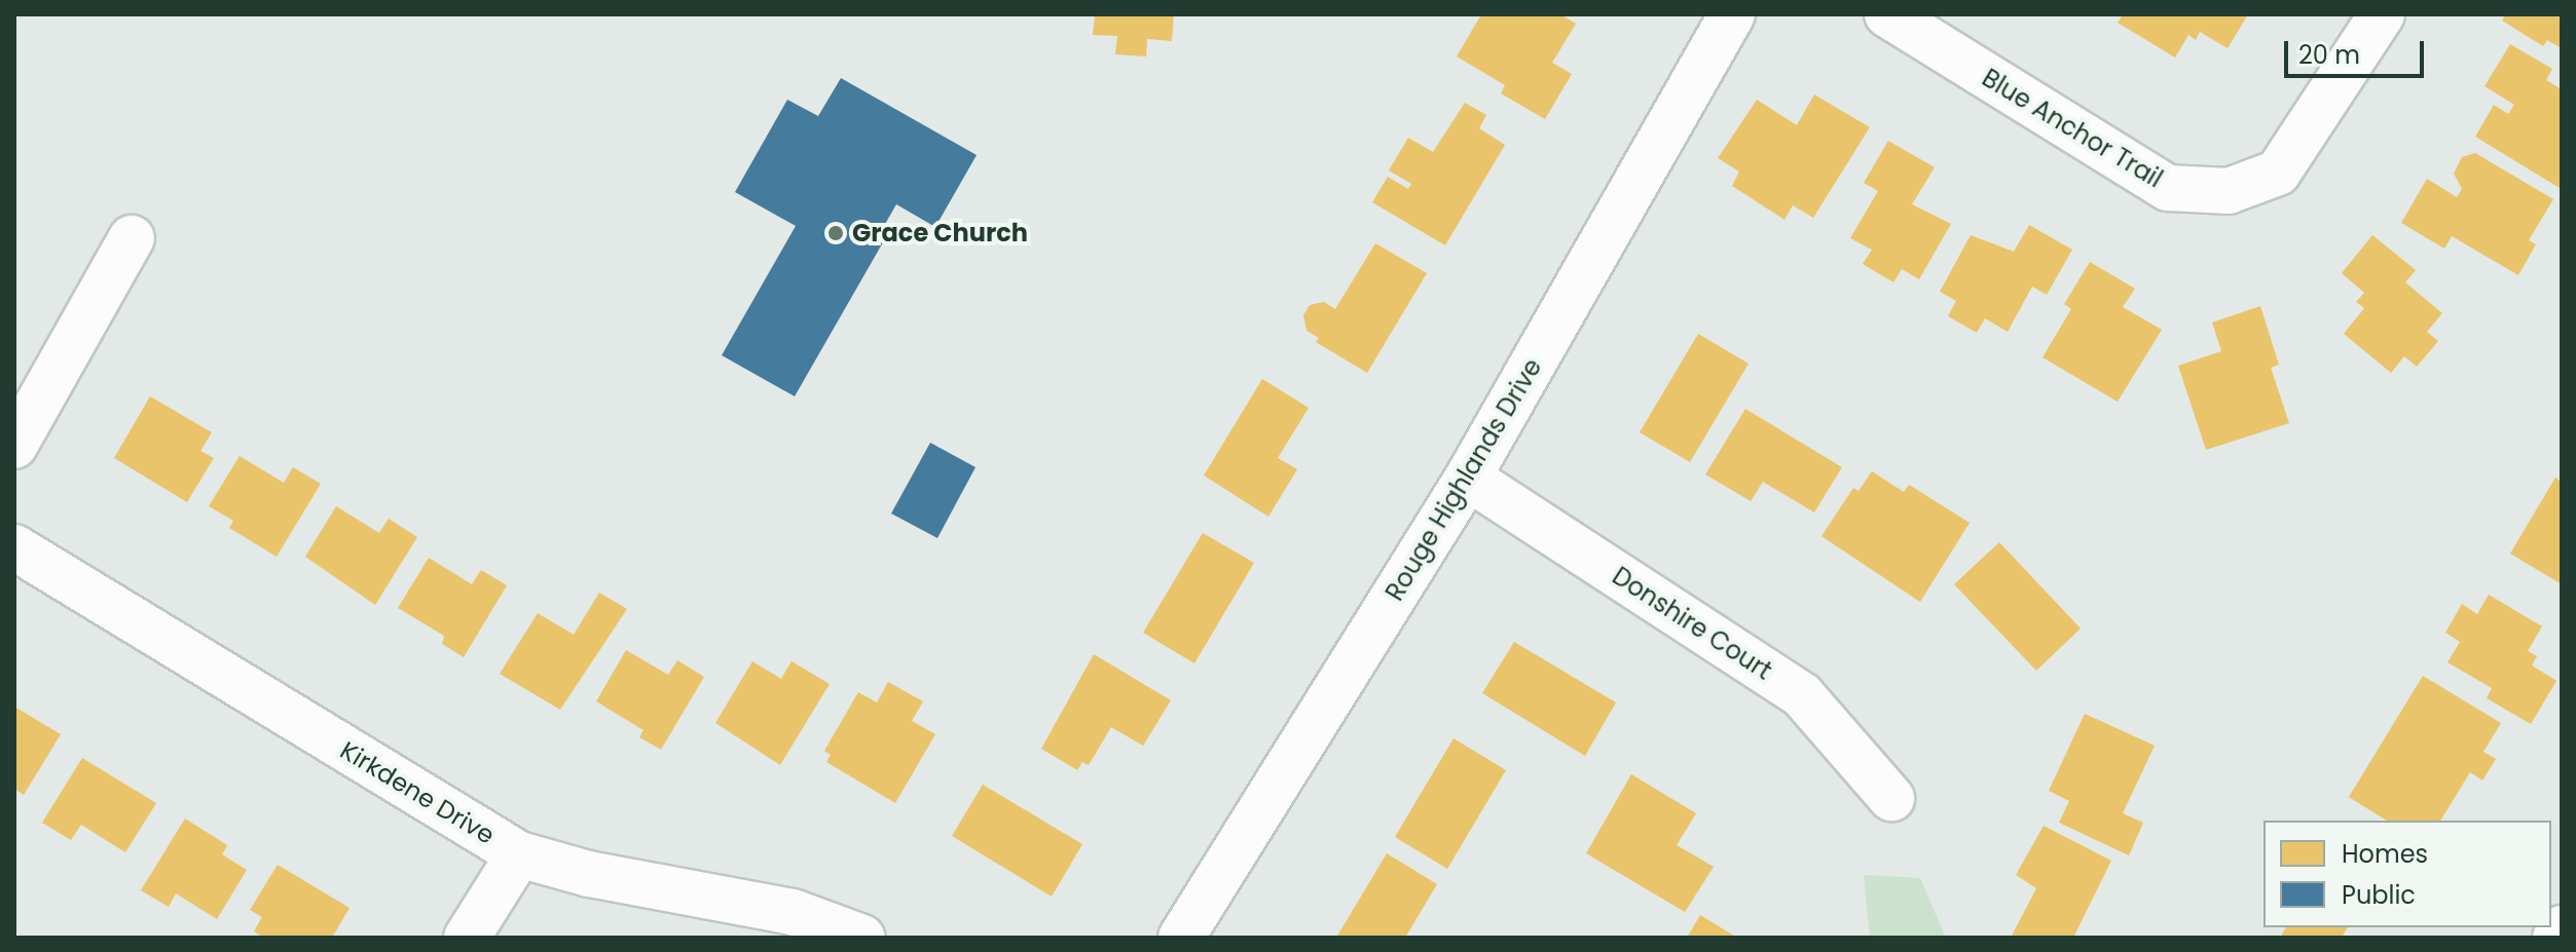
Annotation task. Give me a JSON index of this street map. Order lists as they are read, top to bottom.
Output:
{
  "streets": {
    "street": [
      "Blue Anchor Trail",
      "Rouge Highlands Drive",
      "Donshire Court",
      "Kirkdene Drive"
    ]
  },
  "crossings": [
    ["Rouge Highlands Drive", "Donshire Court"]
  ],
  "places": ["Grace Church"],
  "legend": ["Homes", "Public"],
  "scale_bar": "20 m"
}
